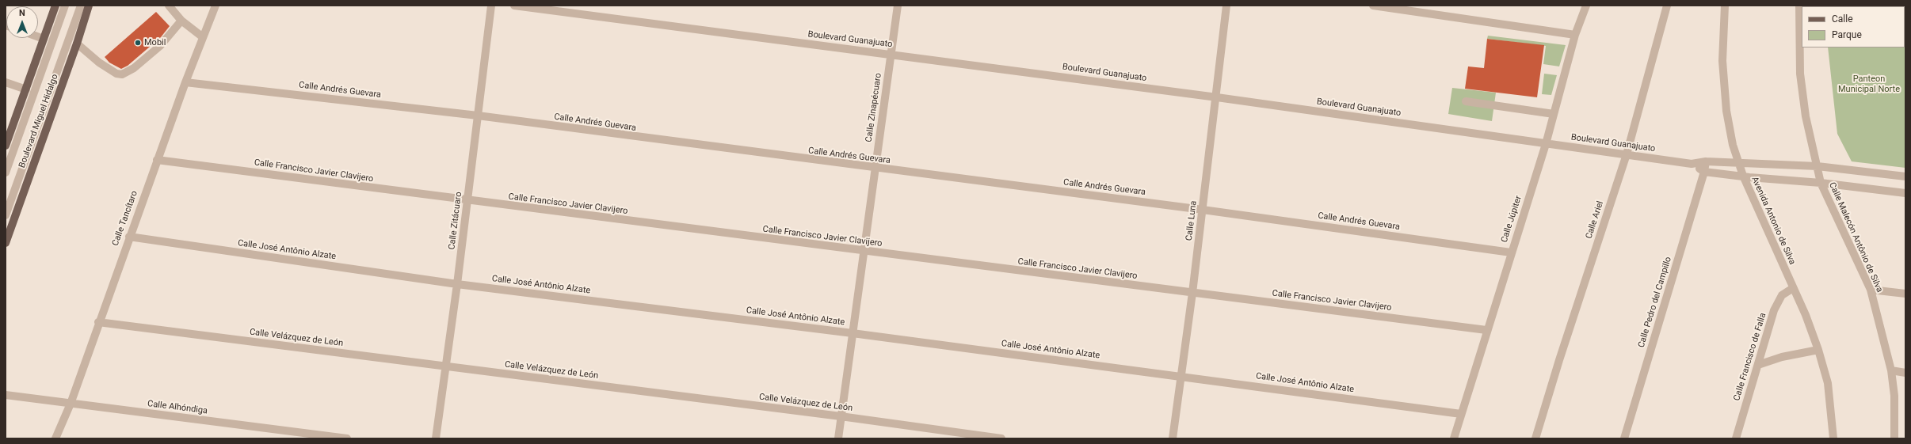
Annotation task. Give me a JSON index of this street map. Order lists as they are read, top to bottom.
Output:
{
  "streets": {
    "main road": ["Boulevard Miguel Hidalgo"],
    "street": [
      "Boulevard Guanajuato",
      "Calle Andrés Guevara",
      "Calle Zinapécuaro",
      "Calle Francisco Javier Clavijero",
      "Calle Tancítaro",
      "Calle Júpiter",
      "Calle Ariel",
      "Calle Zitácuaro",
      "Calle Luna",
      "Avenida Antonio de Silva",
      "Calle Malecón Antônio de Silva",
      "Calle José Antônio Alzate",
      "Calle Pedro del Campillo",
      "Calle Velázquez de León",
      "Calle Francisco de Falla",
      "Calle Alhóndiga"
    ]
  },
  "crossings": [
    ["Boulevard Guanajuato", "Calle Zinapécuaro"],
    ["Boulevard Guanajuato", "Calle Júpiter"],
    ["Boulevard Guanajuato", "Calle Ariel"],
    ["Boulevard Guanajuato", "Calle Luna"],
    ["Boulevard Guanajuato", "Avenida Antonio de Silva"],
    ["Boulevard Guanajuato", "Calle Malecón Antônio de Silva"],
    ["Boulevard Guanajuato", "Calle Pedro del Campillo"],
    ["Calle Andrés Guevara", "Calle Zinapécuaro"],
    ["Calle Andrés Guevara", "Calle Tancítaro"],
    ["Calle Andrés Guevara", "Calle Júpiter"],
    ["Calle Andrés Guevara", "Calle Zitácuaro"],
    ["Calle Andrés Guevara", "Calle Luna"],
    ["Calle Zinapécuaro", "Calle Francisco Javier Clavijero"],
    ["Calle Zinapécuaro", "Calle José Antônio Alzate"],
    ["Calle Zinapécuaro", "Calle Velázquez de León"],
    ["Calle Francisco Javier Clavijero", "Calle Tancítaro"],
    ["Calle Francisco Javier Clavijero", "Calle Júpiter"],
    ["Calle Francisco Javier Clavijero", "Calle Zitácuaro"],
    ["Calle Francisco Javier Clavijero", "Calle Luna"],
    ["Calle Tancítaro", "Calle José Antônio Alzate"],
    ["Calle Tancítaro", "Calle Velázquez de León"],
    ["Calle Tancítaro", "Calle Alhóndiga"],
    ["Calle Júpiter", "Calle José Antônio Alzate"],
    ["Calle Zitácuaro", "Calle José Antônio Alzate"],
    ["Calle Zitácuaro", "Calle Velázquez de León"],
    ["Calle Luna", "Calle José Antônio Alzate"],
    ["Avenida Antonio de Silva", "Calle Francisco de Falla"]
  ],
  "parks": ["Panteon Municipal Norte"],
  "places": ["Mobil"],
  "legend": ["Calle", "Parque"],
  "north": "top"
}
